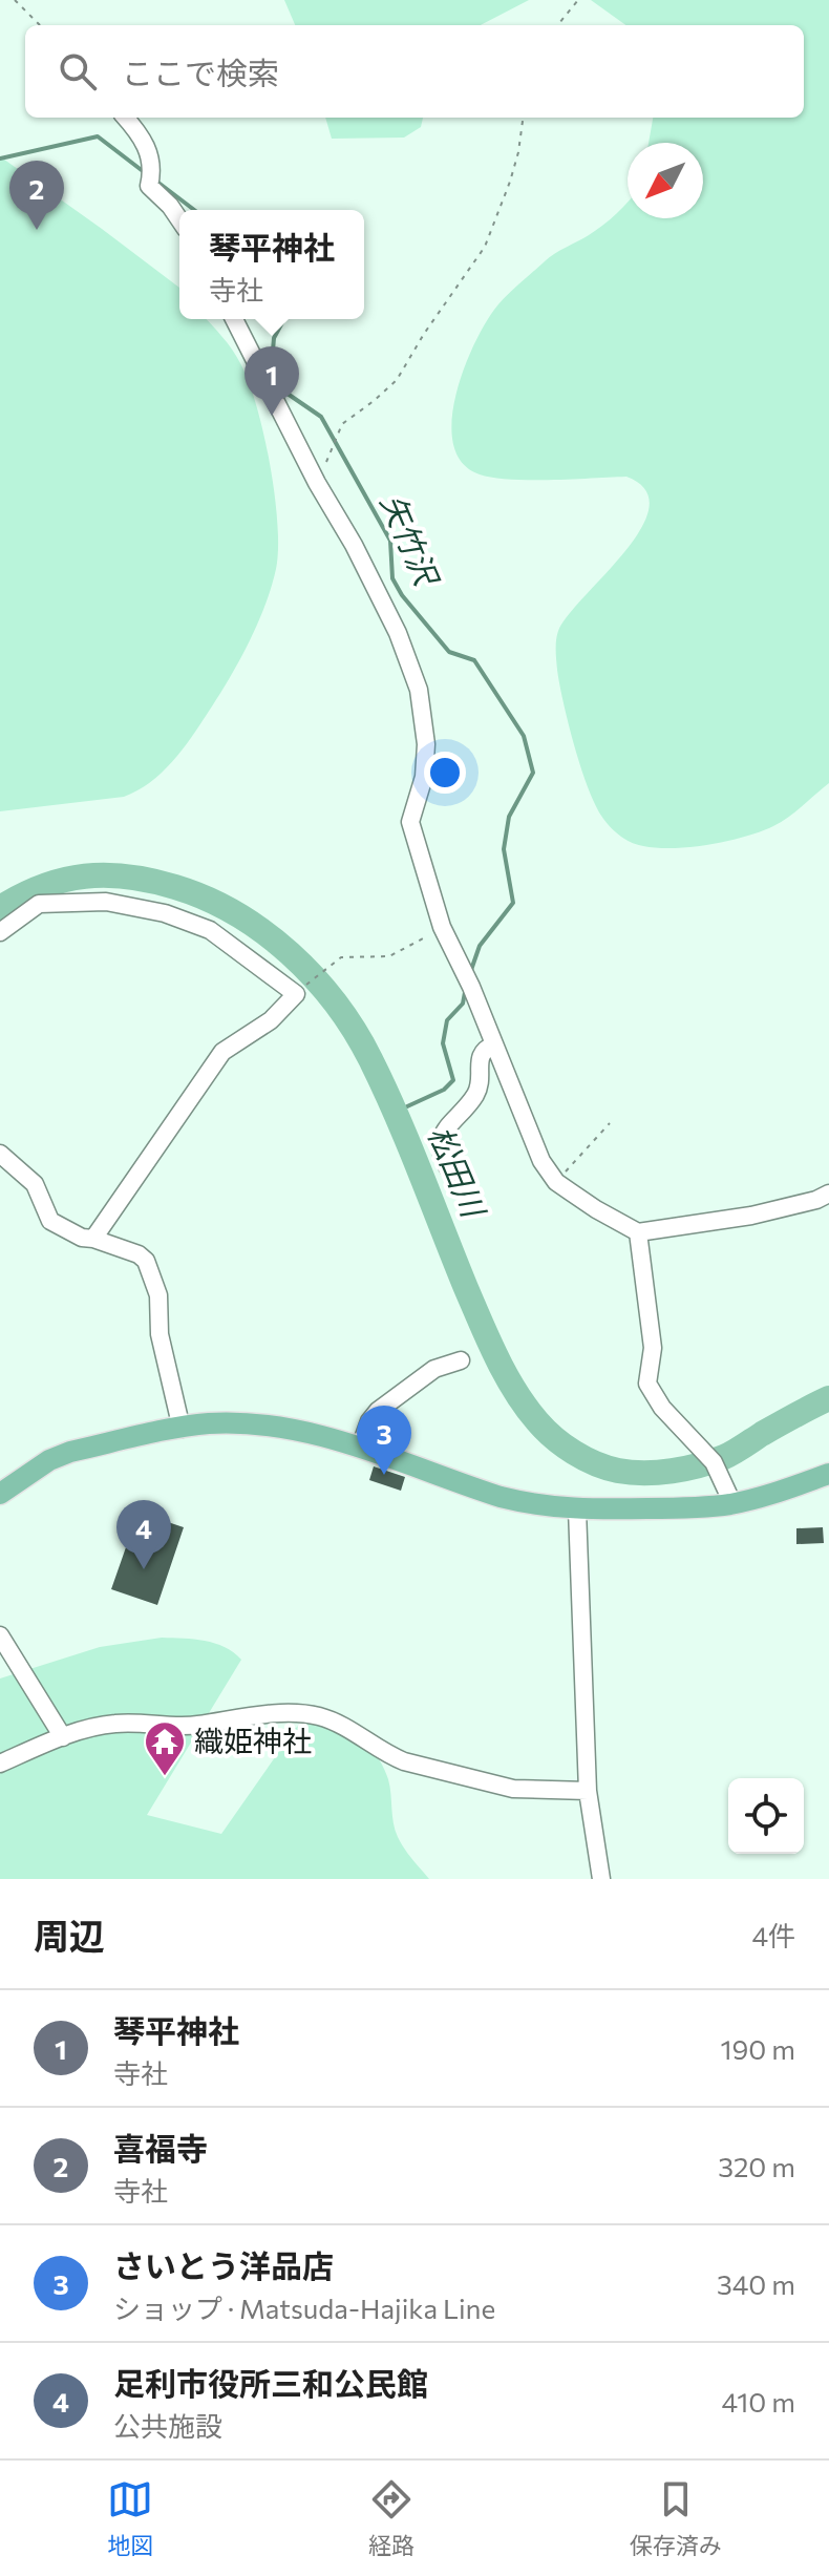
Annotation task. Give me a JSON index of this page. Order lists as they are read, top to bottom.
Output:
{
  "water": ["矢竹沢", "松田川"],
  "places": {
    "temple": ["織姫神社"]
  },
  "north": "bottom left",
  "page": {
    "search": "ここで検索",
    "pins": [
      "2",
      "1",
      "3",
      "4"
    ],
    "popup": ["琴平神社", "寺社"],
    "heading": ["周辺", "4件"],
    "list": [
      {
        "mark": "1",
        "name": "琴平神社",
        "note": "寺社",
        "value": "190 m"
      },
      {
        "mark": "2",
        "name": "喜福寺",
        "note": "寺社",
        "value": "320 m"
      },
      {
        "mark": "3",
        "name": "さいとう洋品店",
        "note": "ショップ · Matsuda-Hajika Line",
        "value": "340 m"
      },
      {
        "mark": "4",
        "name": "足利市役所三和公民館",
        "note": "公共施設",
        "value": "410 m"
      }
    ],
    "nav": ["地図", "経路", "保存済み"]
  }
}
